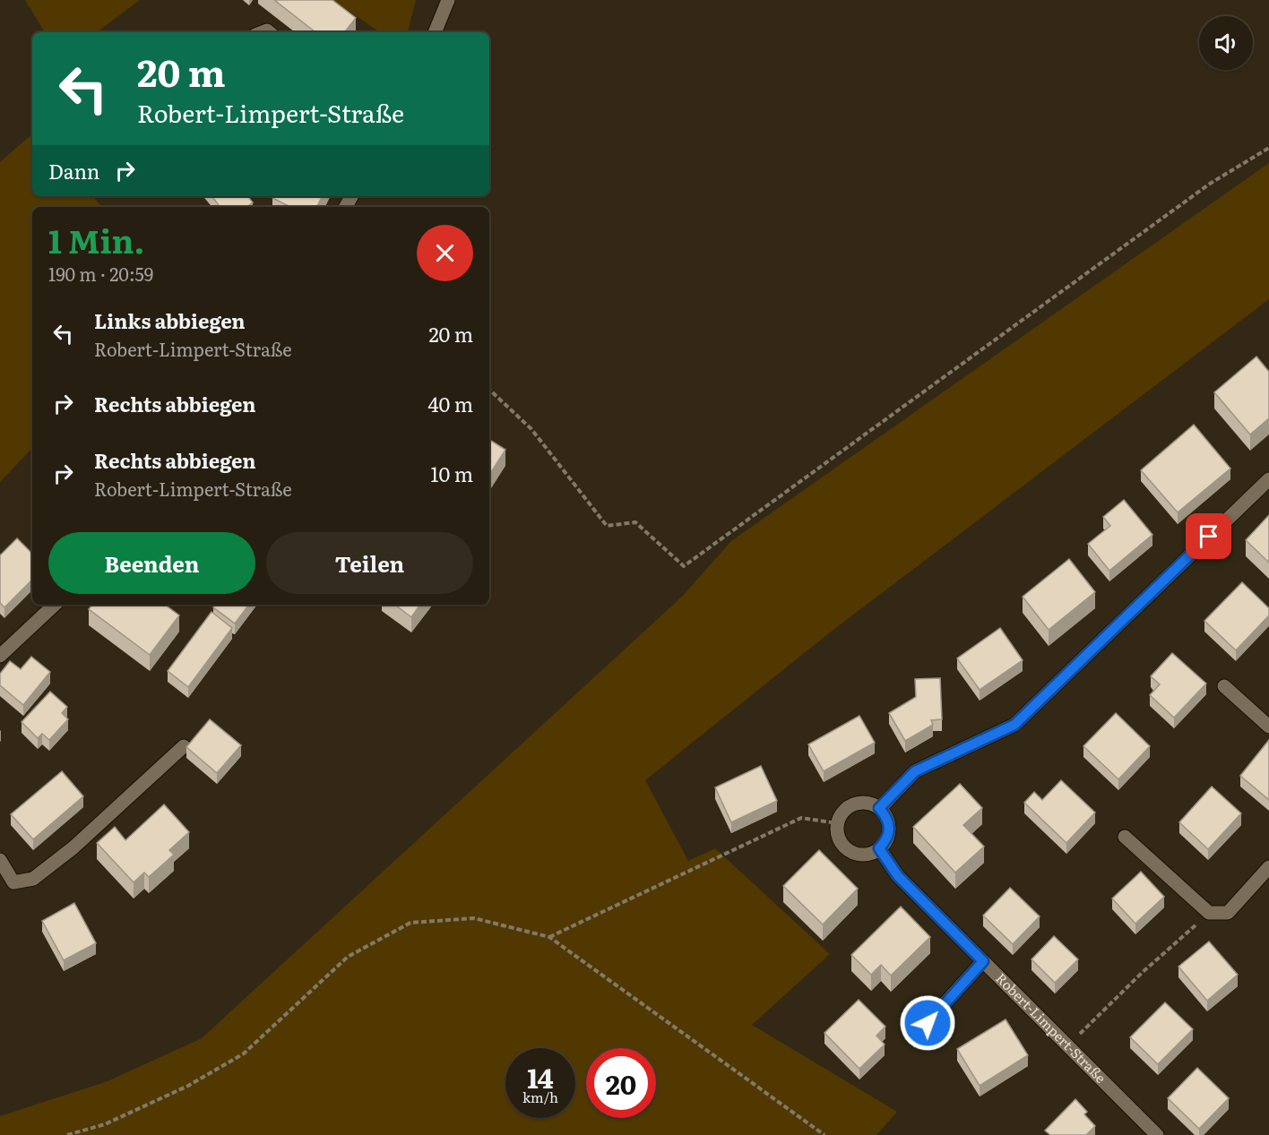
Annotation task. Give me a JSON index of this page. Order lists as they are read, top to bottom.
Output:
{
  "streets": {
    "street": ["Robert-Limpert-Straße"]
  },
  "page": {
    "turn": ["20 m", "Robert-Limpert-Straße"],
    "then": "Dann",
    "heading": ["1 Min.", "190 m · 20:59"],
    "list": [
      {
        "name": "Links abbiegen",
        "note": "Robert-Limpert-Straße",
        "value": "20 m"
      },
      {
        "name": "Rechts abbiegen",
        "value": "40 m"
      },
      {
        "name": "Rechts abbiegen",
        "note": "Robert-Limpert-Straße",
        "value": "10 m"
      }
    ],
    "buttons": ["Beenden", "Teilen"],
    "speed": "14 km/h",
    "limit": "20"
  }
}
